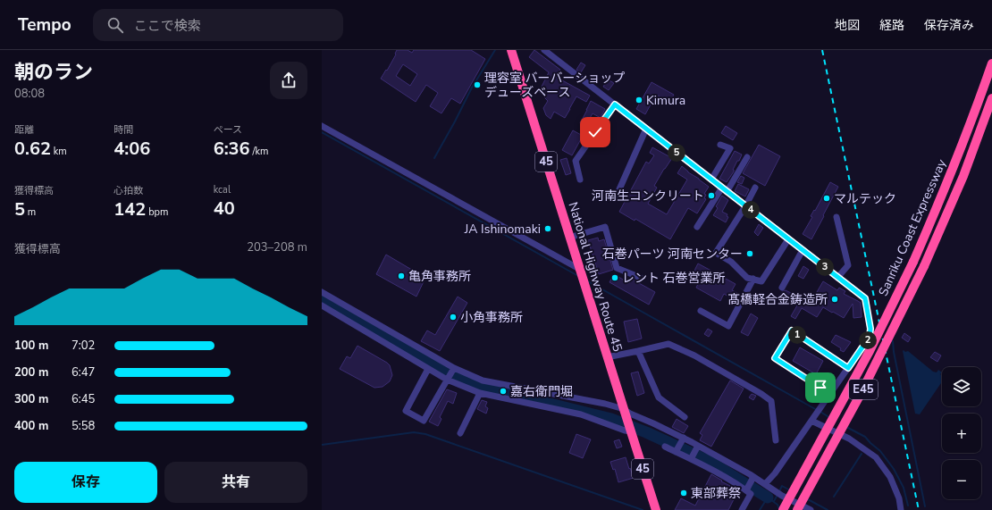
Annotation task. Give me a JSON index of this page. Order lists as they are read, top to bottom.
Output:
{
  "streets": {
    "highway": [
      "45",
      "Sanriku Coast Expressway",
      "National Highway Route 45",
      "E45"
    ]
  },
  "places": [
    "理容室 バーバーショップ デューズベース",
    "Kimura",
    "河南生コンクリート",
    "マルテック",
    "JA Ishinomaki",
    "石巻パーツ 河南センター",
    "亀角事務所",
    "レント 石巻営業所",
    "髙橋軽合金鋳造所",
    "小角事務所",
    "嘉右衛門堀",
    "東部葬祭"
  ],
  "page": {
    "header": "Tempo",
    "search": "ここで検索",
    "nav": ["地図", "経路", "保存済み"],
    "heading": ["朝のラン", "08:08"],
    "stats": [
      ["距離", "0.62 km"],
      ["時間", "4:06"],
      ["ペース", "6:36 /km"],
      ["獲得標高", "5 m"],
      ["心拍数", "142 bpm"],
      ["kcal", "40"]
    ],
    "pins": [
      "5",
      "4",
      "3",
      "1",
      "2"
    ],
    "chart": ["獲得標高", "203–208 m"],
    "list": [
      {
        "name": "100 m",
        "note": "7:02"
      },
      {
        "name": "200 m",
        "note": "6:47"
      },
      {
        "name": "300 m",
        "note": "6:45"
      },
      {
        "name": "400 m",
        "note": "5:58"
      }
    ],
    "map_buttons": ["+", "−"],
    "buttons": ["保存", "共有"]
  }
}
